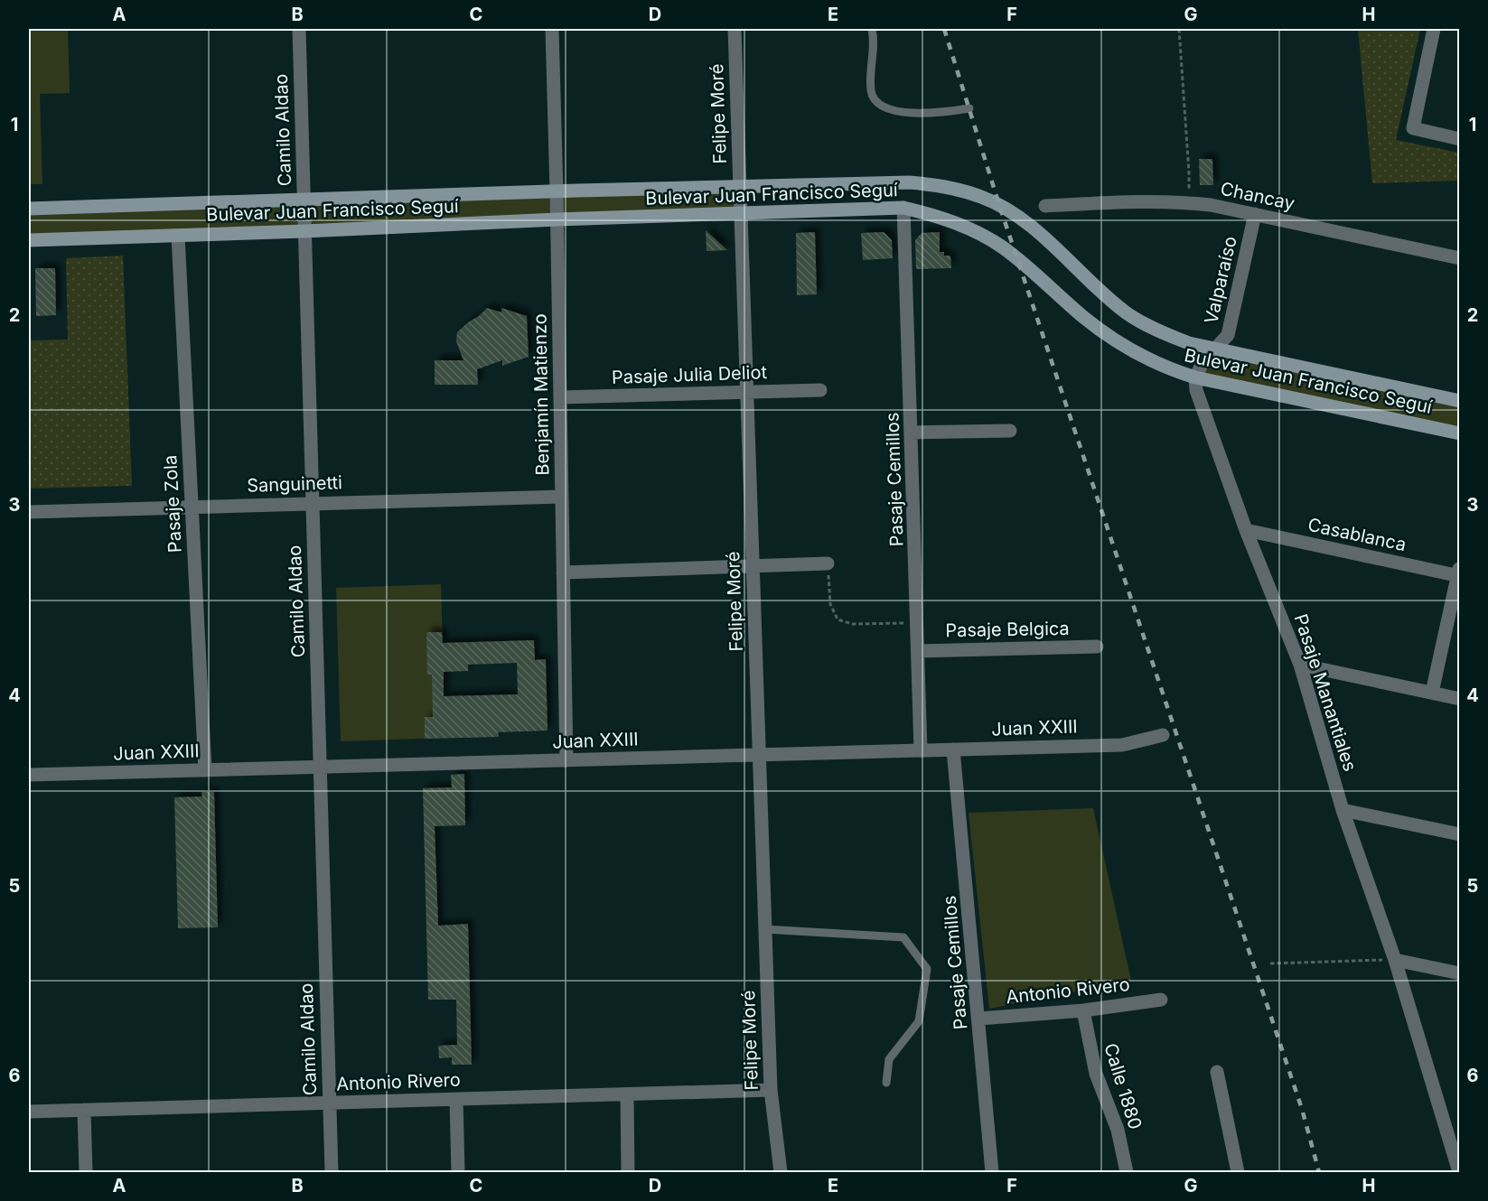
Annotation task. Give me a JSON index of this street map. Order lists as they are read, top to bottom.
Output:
{
  "streets": {
    "main road": ["Bulevar Juan Francisco Seguí"],
    "street": [
      "Felipe Moré",
      "Camilo Aldao",
      "Chancay",
      "Valparaíso",
      "Pasaje Julia Deliot",
      "Benjamín Matienzo",
      "Pasaje Cemillos",
      "Sanguinetti",
      "Pasaje Zola",
      "Casablanca",
      "Pasaje Belgica",
      "Pasaje Manantiales",
      "Juan XXIII",
      "Antonio Rivero",
      "Calle 1880"
    ]
  },
  "crossings": [
    ["Felipe Moré", "Bulevar Juan Francisco Seguí"],
    ["Felipe Moré", "Pasaje Julia Deliot"],
    ["Felipe Moré", "Juan XXIII"],
    ["Felipe Moré", "Antonio Rivero"],
    ["Camilo Aldao", "Bulevar Juan Francisco Seguí"],
    ["Camilo Aldao", "Sanguinetti"],
    ["Camilo Aldao", "Juan XXIII"],
    ["Camilo Aldao", "Antonio Rivero"],
    ["Bulevar Juan Francisco Seguí", "Valparaíso"],
    ["Bulevar Juan Francisco Seguí", "Benjamín Matienzo"],
    ["Bulevar Juan Francisco Seguí", "Pasaje Cemillos"],
    ["Bulevar Juan Francisco Seguí", "Pasaje Zola"],
    ["Bulevar Juan Francisco Seguí", "Pasaje Manantiales"],
    ["Chancay", "Valparaíso"],
    ["Valparaíso", "Pasaje Manantiales"],
    ["Pasaje Julia Deliot", "Benjamín Matienzo"],
    ["Benjamín Matienzo", "Sanguinetti"],
    ["Benjamín Matienzo", "Juan XXIII"],
    ["Pasaje Cemillos", "Pasaje Belgica"],
    ["Pasaje Cemillos", "Juan XXIII"],
    ["Pasaje Cemillos", "Antonio Rivero"],
    ["Sanguinetti", "Pasaje Zola"],
    ["Pasaje Zola", "Juan XXIII"],
    ["Casablanca", "Pasaje Manantiales"],
    ["Antonio Rivero", "Calle 1880"]
  ],
  "grid": {
    "columns": [
      "A",
      "B",
      "C",
      "D",
      "E",
      "F",
      "G",
      "H"
    ],
    "rows": [
      "1",
      "2",
      "3",
      "4",
      "5",
      "6"
    ]
  }
}
